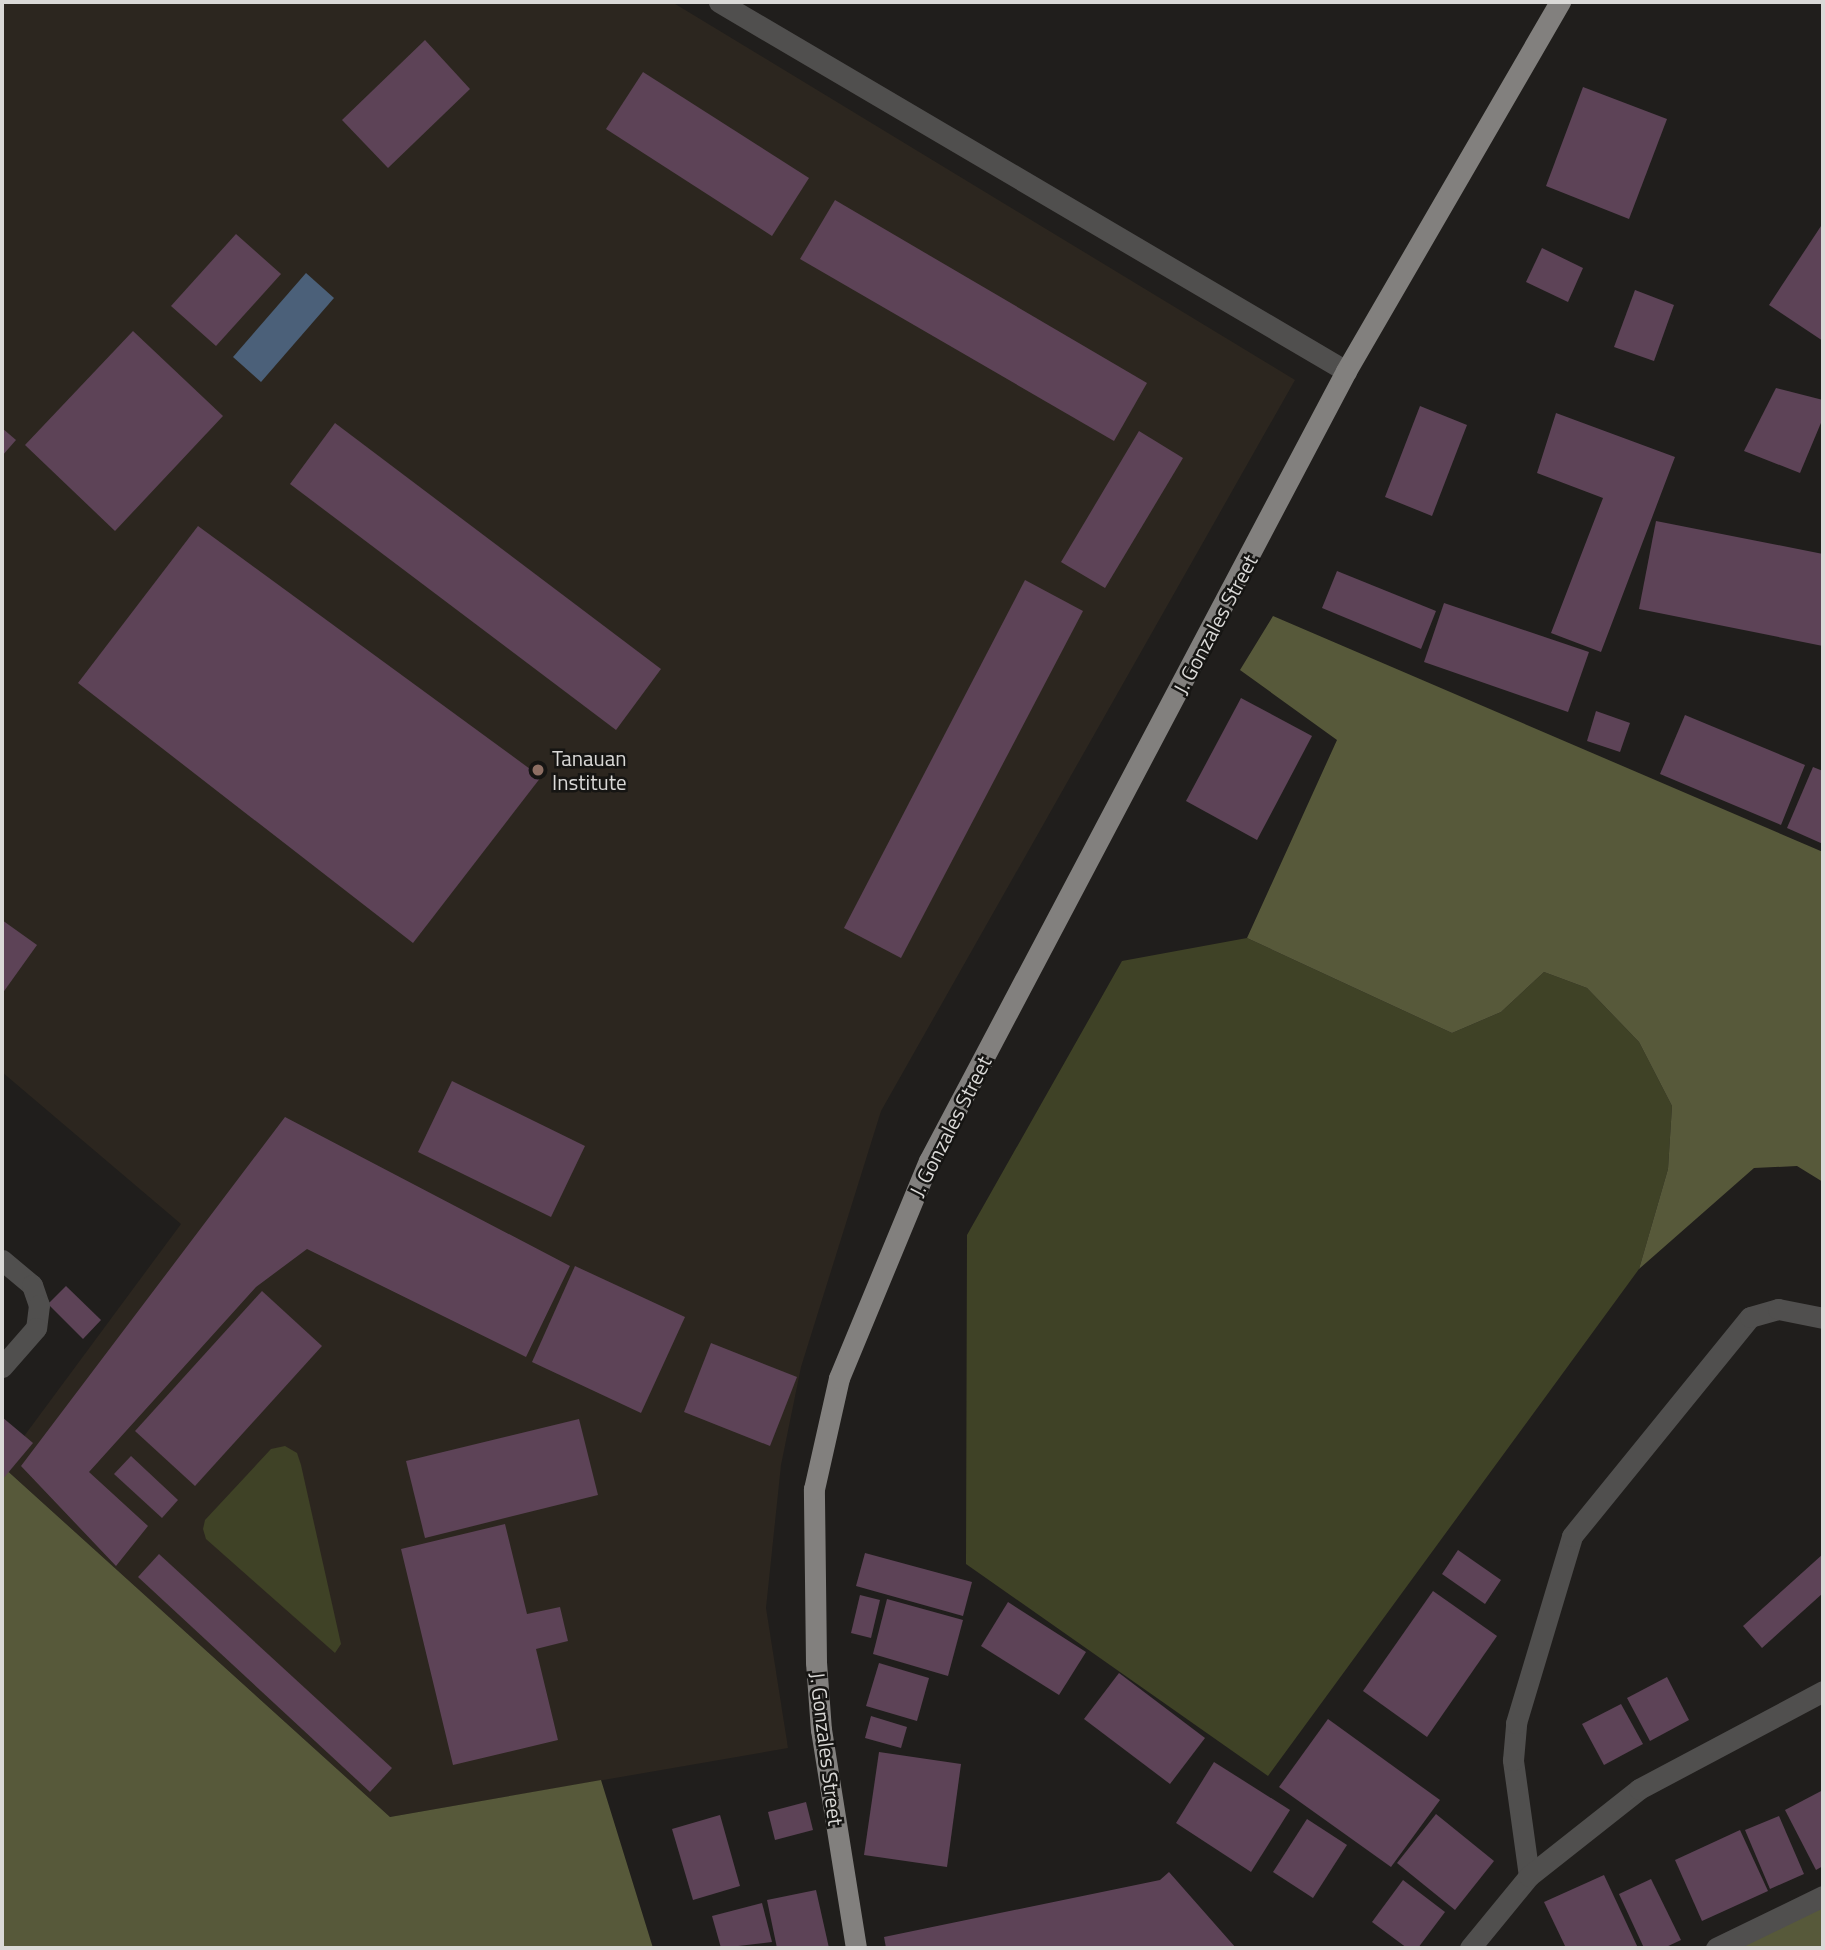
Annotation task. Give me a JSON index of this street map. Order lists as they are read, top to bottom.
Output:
{
  "streets": {
    "main road": ["J. Gonzales Street"]
  },
  "places": ["Tanauan Institute"]
}
